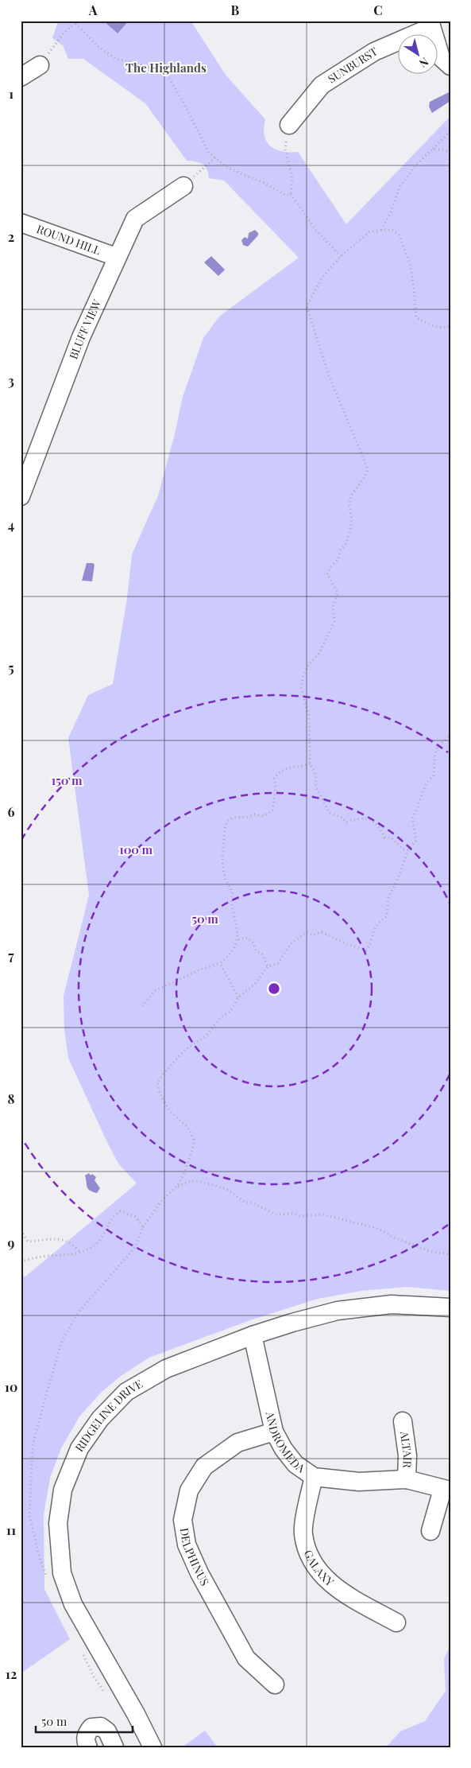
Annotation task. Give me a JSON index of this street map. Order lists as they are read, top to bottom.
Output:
{
  "streets": {
    "street": [
      "SUNBURST",
      "ROUND HILL",
      "BLUFF VIEW",
      "RIDGELINE DRIVE",
      "ANDROMEDA",
      "ALTAIR",
      "DELPHINUS",
      "GALAXY"
    ]
  },
  "crossings": [
    ["ROUND HILL", "BLUFF VIEW"],
    ["RIDGELINE DRIVE", "ANDROMEDA"],
    ["ANDROMEDA", "ALTAIR"],
    ["ANDROMEDA", "DELPHINUS"],
    ["ANDROMEDA", "GALAXY"]
  ],
  "districts": ["The Highlands"],
  "scale_bar": "50 m",
  "north": "bottom right",
  "grid": {
    "columns": ["A", "B", "C"],
    "rows": [
      "1",
      "2",
      "3",
      "4",
      "5",
      "6",
      "7",
      "8",
      "9",
      "10",
      "11",
      "12"
    ]
  },
  "rings": ["150 m", "100 m", "50 m"]
}
